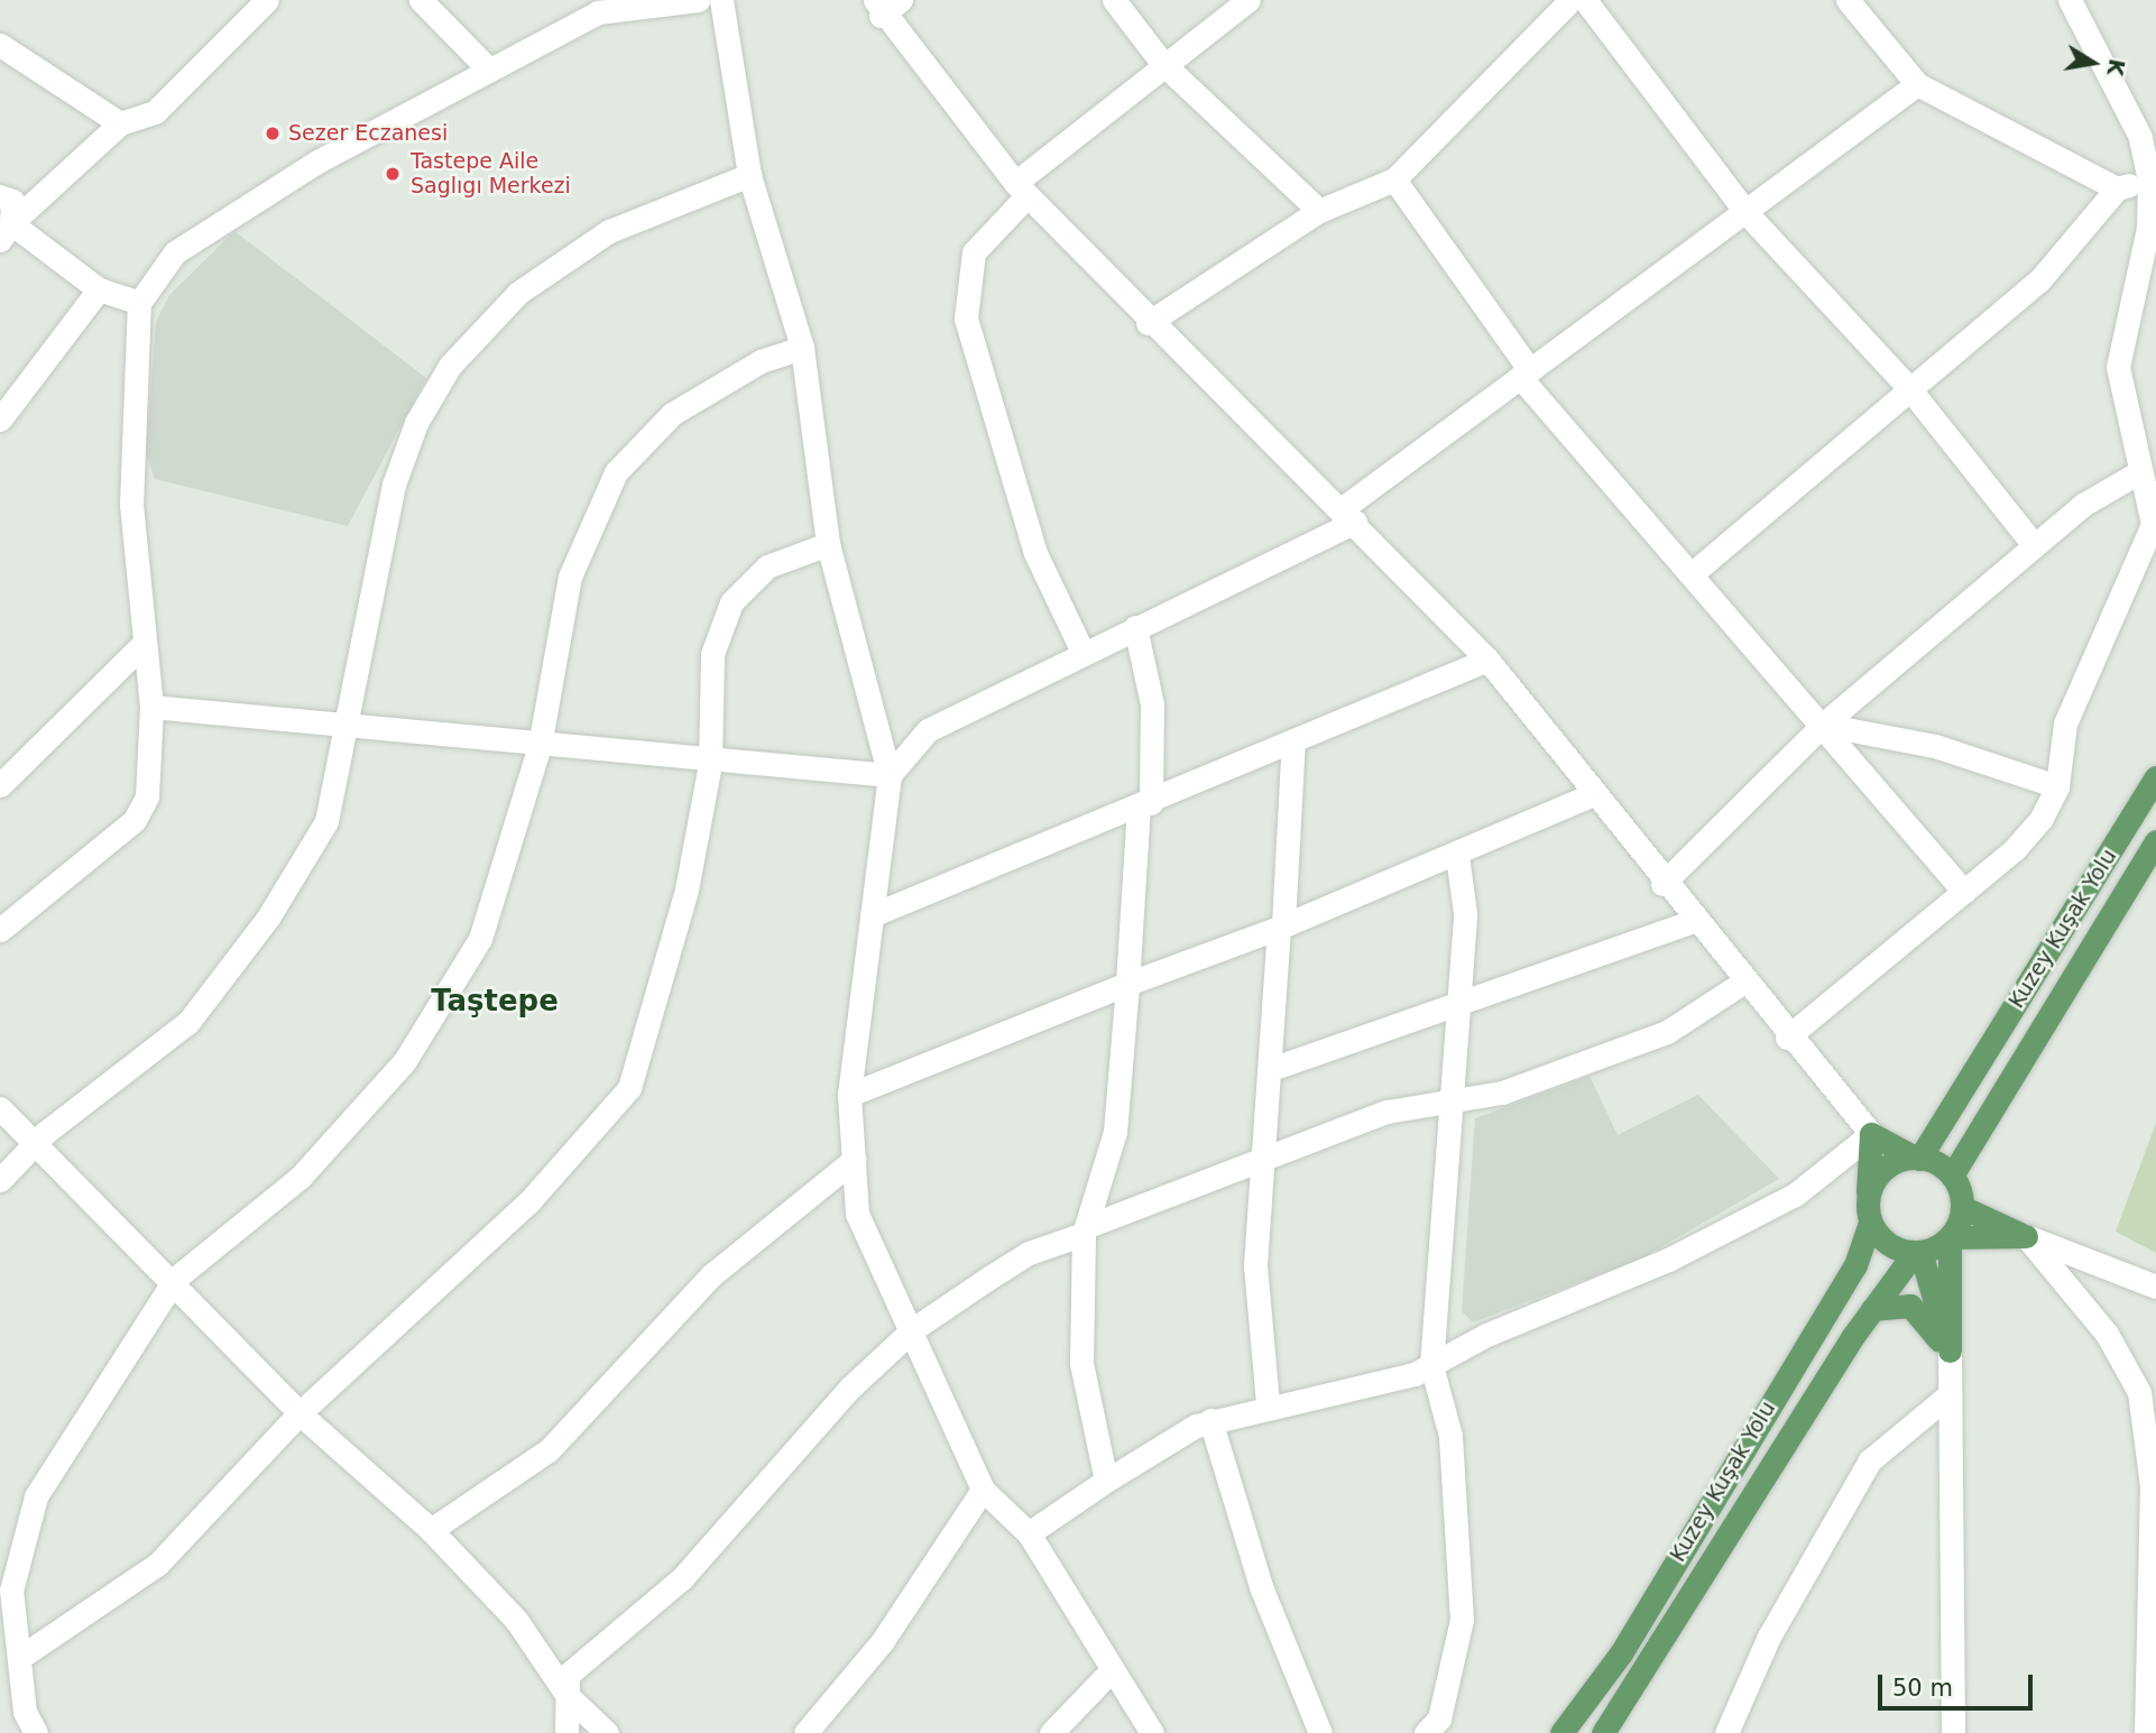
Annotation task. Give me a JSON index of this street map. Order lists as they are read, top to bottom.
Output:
{
  "streets": {
    "main road": ["Kuzey Kuşak Yolu"]
  },
  "districts": ["Taştepe"],
  "places": ["Sezer Eczanesi", "Tastepe Aile Saglıgı Merkezi"],
  "scale_bar": "50 m",
  "north": "right"
}
